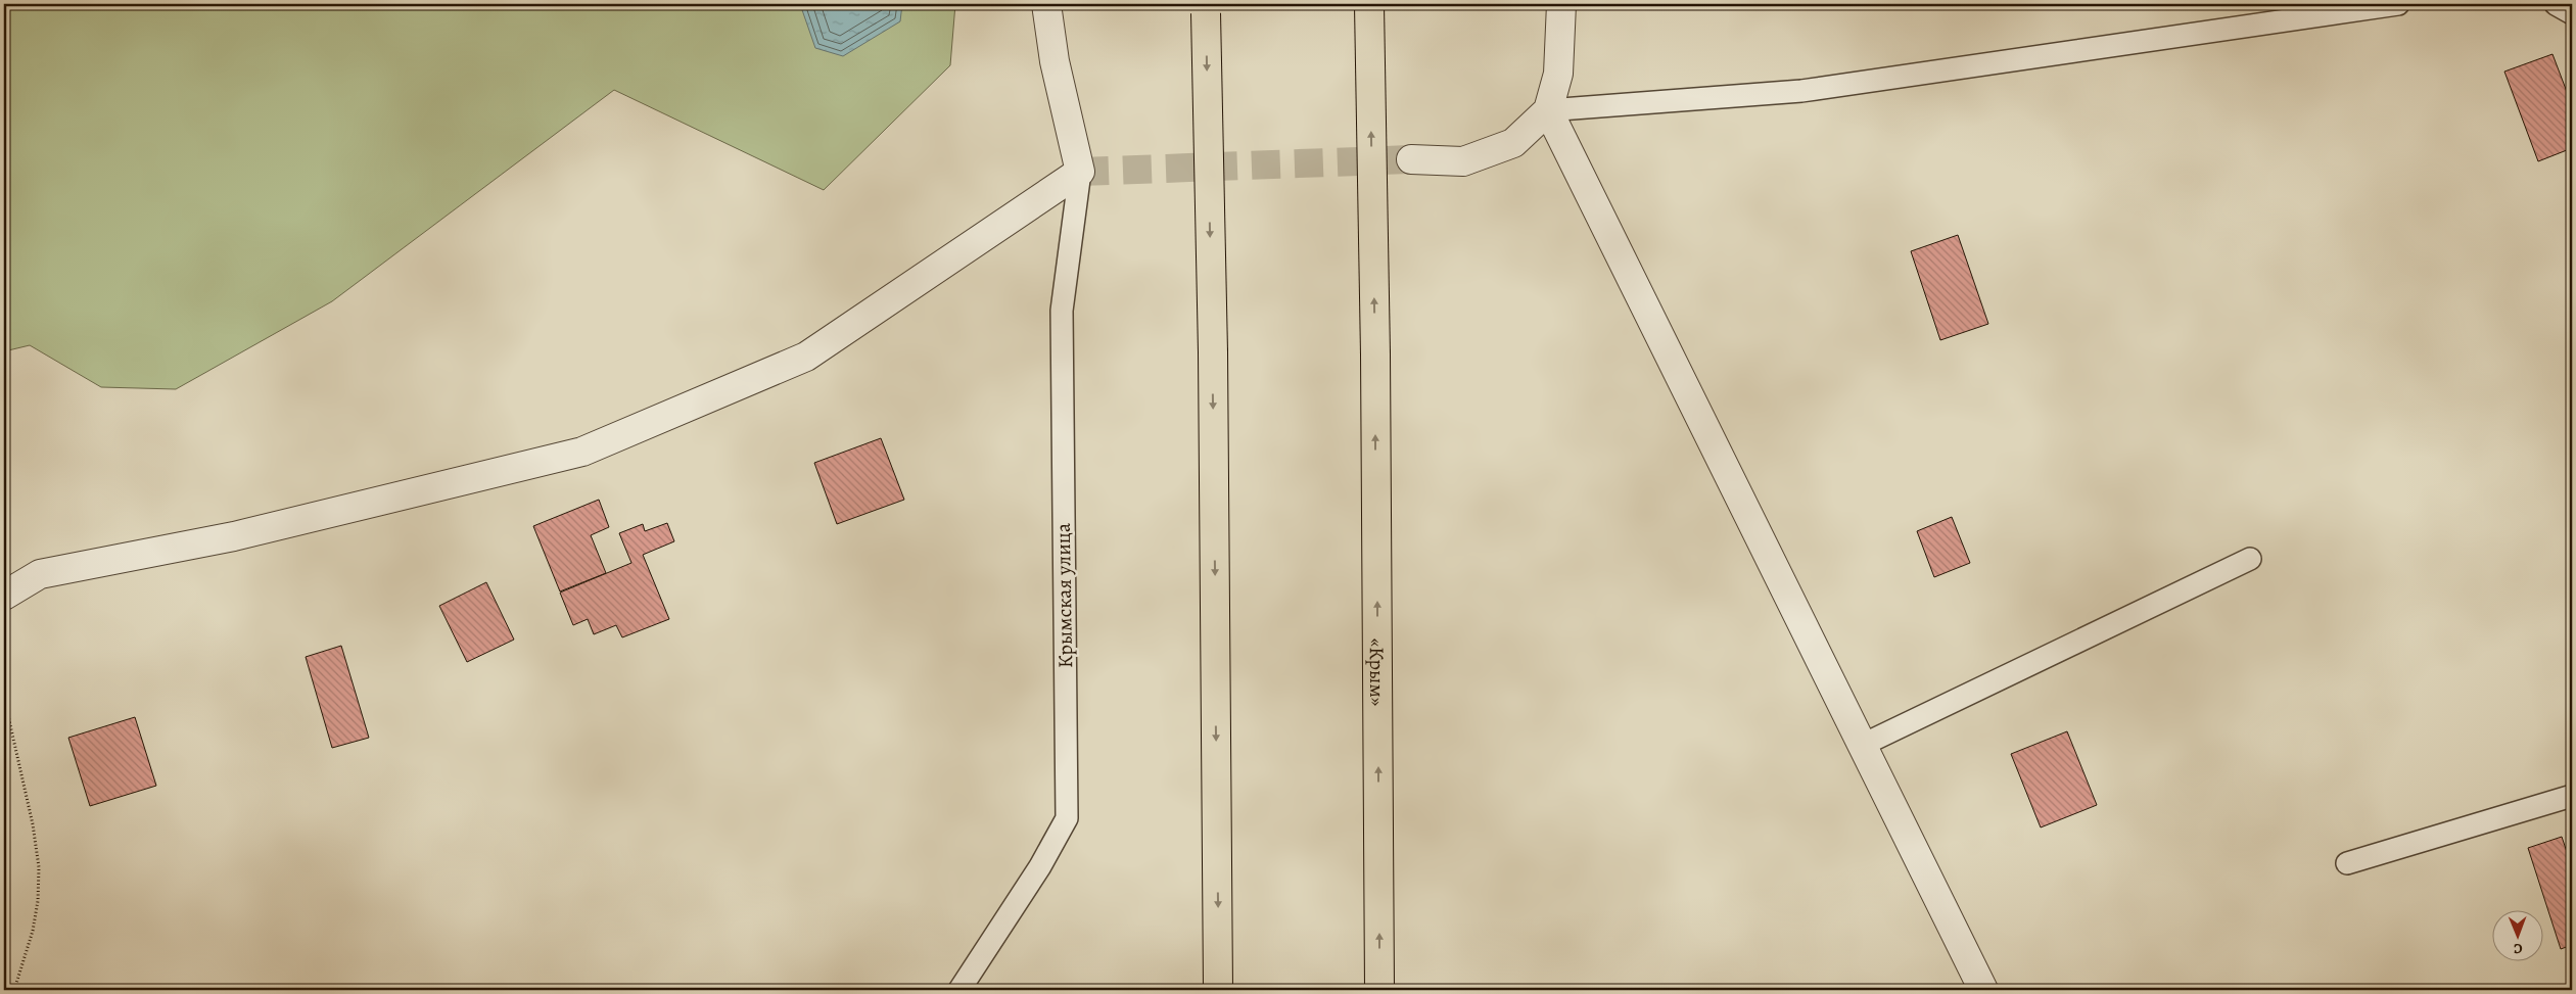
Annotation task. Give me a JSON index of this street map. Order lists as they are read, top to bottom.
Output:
{
  "streets": {
    "highway": ["«Крым»"],
    "lane": ["Крымская улица"]
  },
  "north": "bottom"
}
